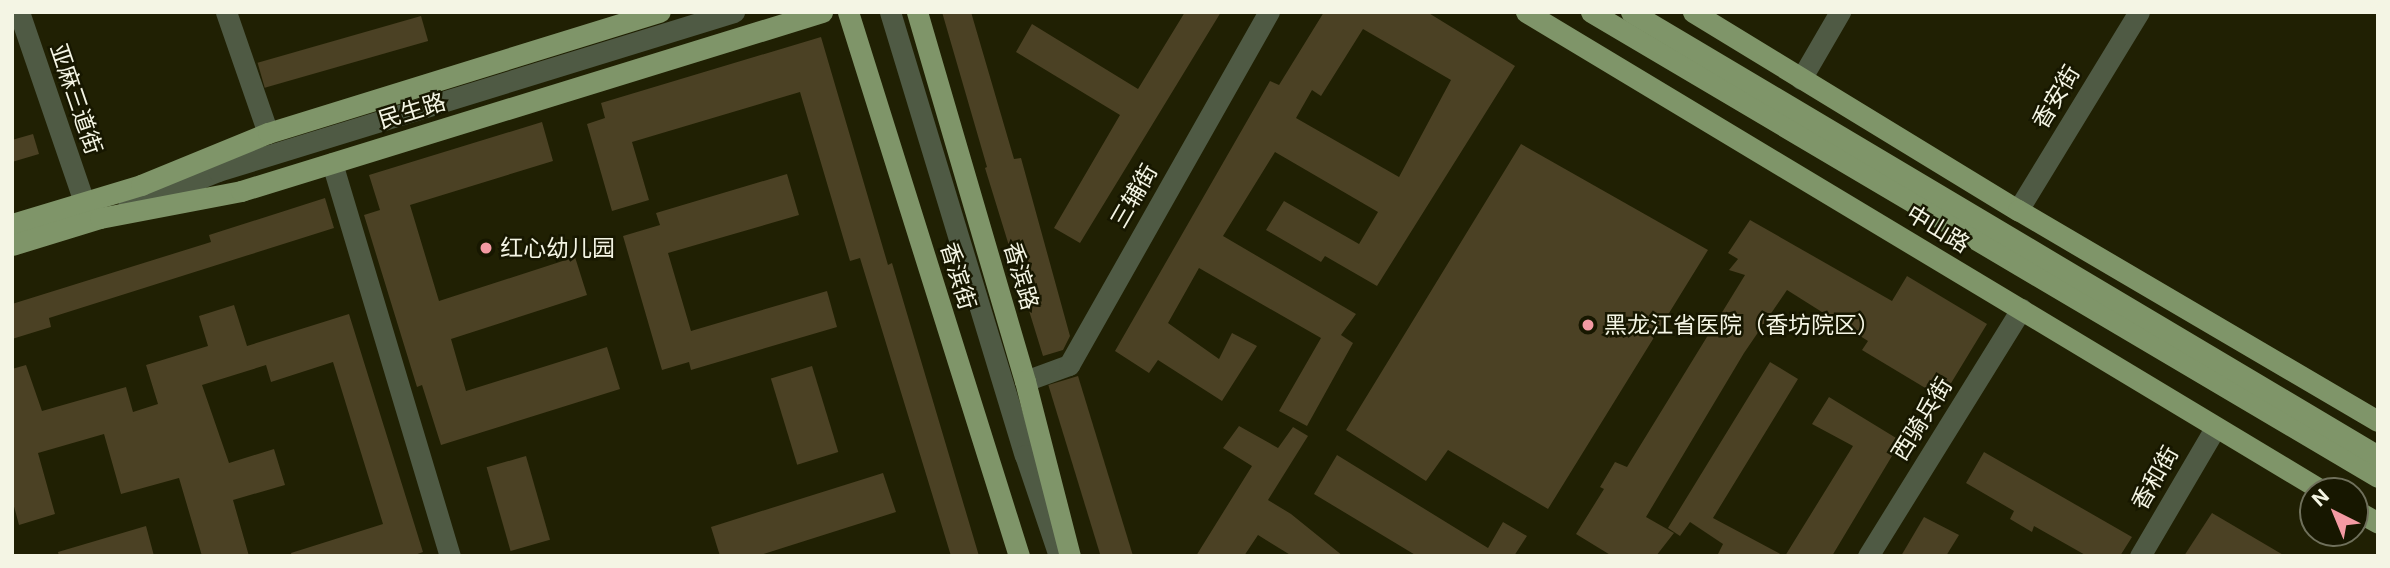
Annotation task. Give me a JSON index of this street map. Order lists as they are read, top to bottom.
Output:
{
  "streets": {
    "main road": [
      "民生路",
      "中山路",
      "香滨街",
      "香滨路"
    ],
    "street": [
      "香安街",
      "亚麻三道街",
      "三辅街",
      "西骑兵街",
      "香和街"
    ]
  },
  "crossings": [
    ["亚麻三道街", "民生路"],
    ["三辅街", "香滨路"],
    ["中山路", "西骑兵街"],
    ["中山路", "香和街"]
  ],
  "places": ["红心幼儿园", "黑龙江省医院（香坊院区）"],
  "north": "top left"
}
